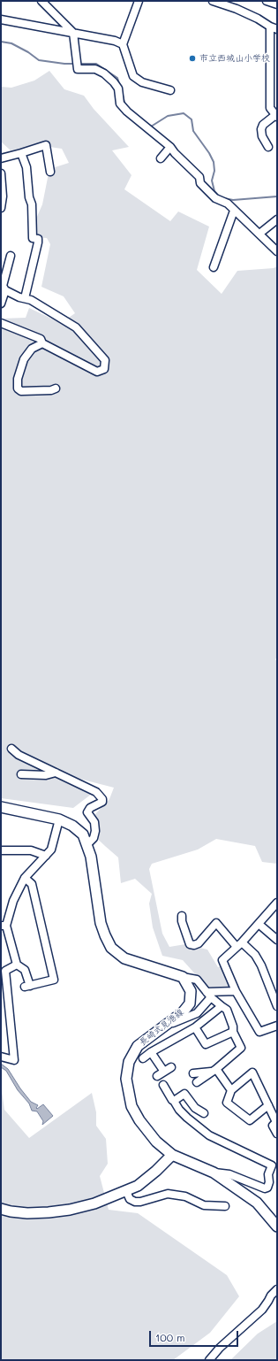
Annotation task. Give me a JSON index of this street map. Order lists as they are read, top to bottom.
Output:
{
  "streets": {
    "main road": ["長崎式見港線"]
  },
  "places": ["市立西城山小学校"],
  "scale_bar": "100 m"
}
